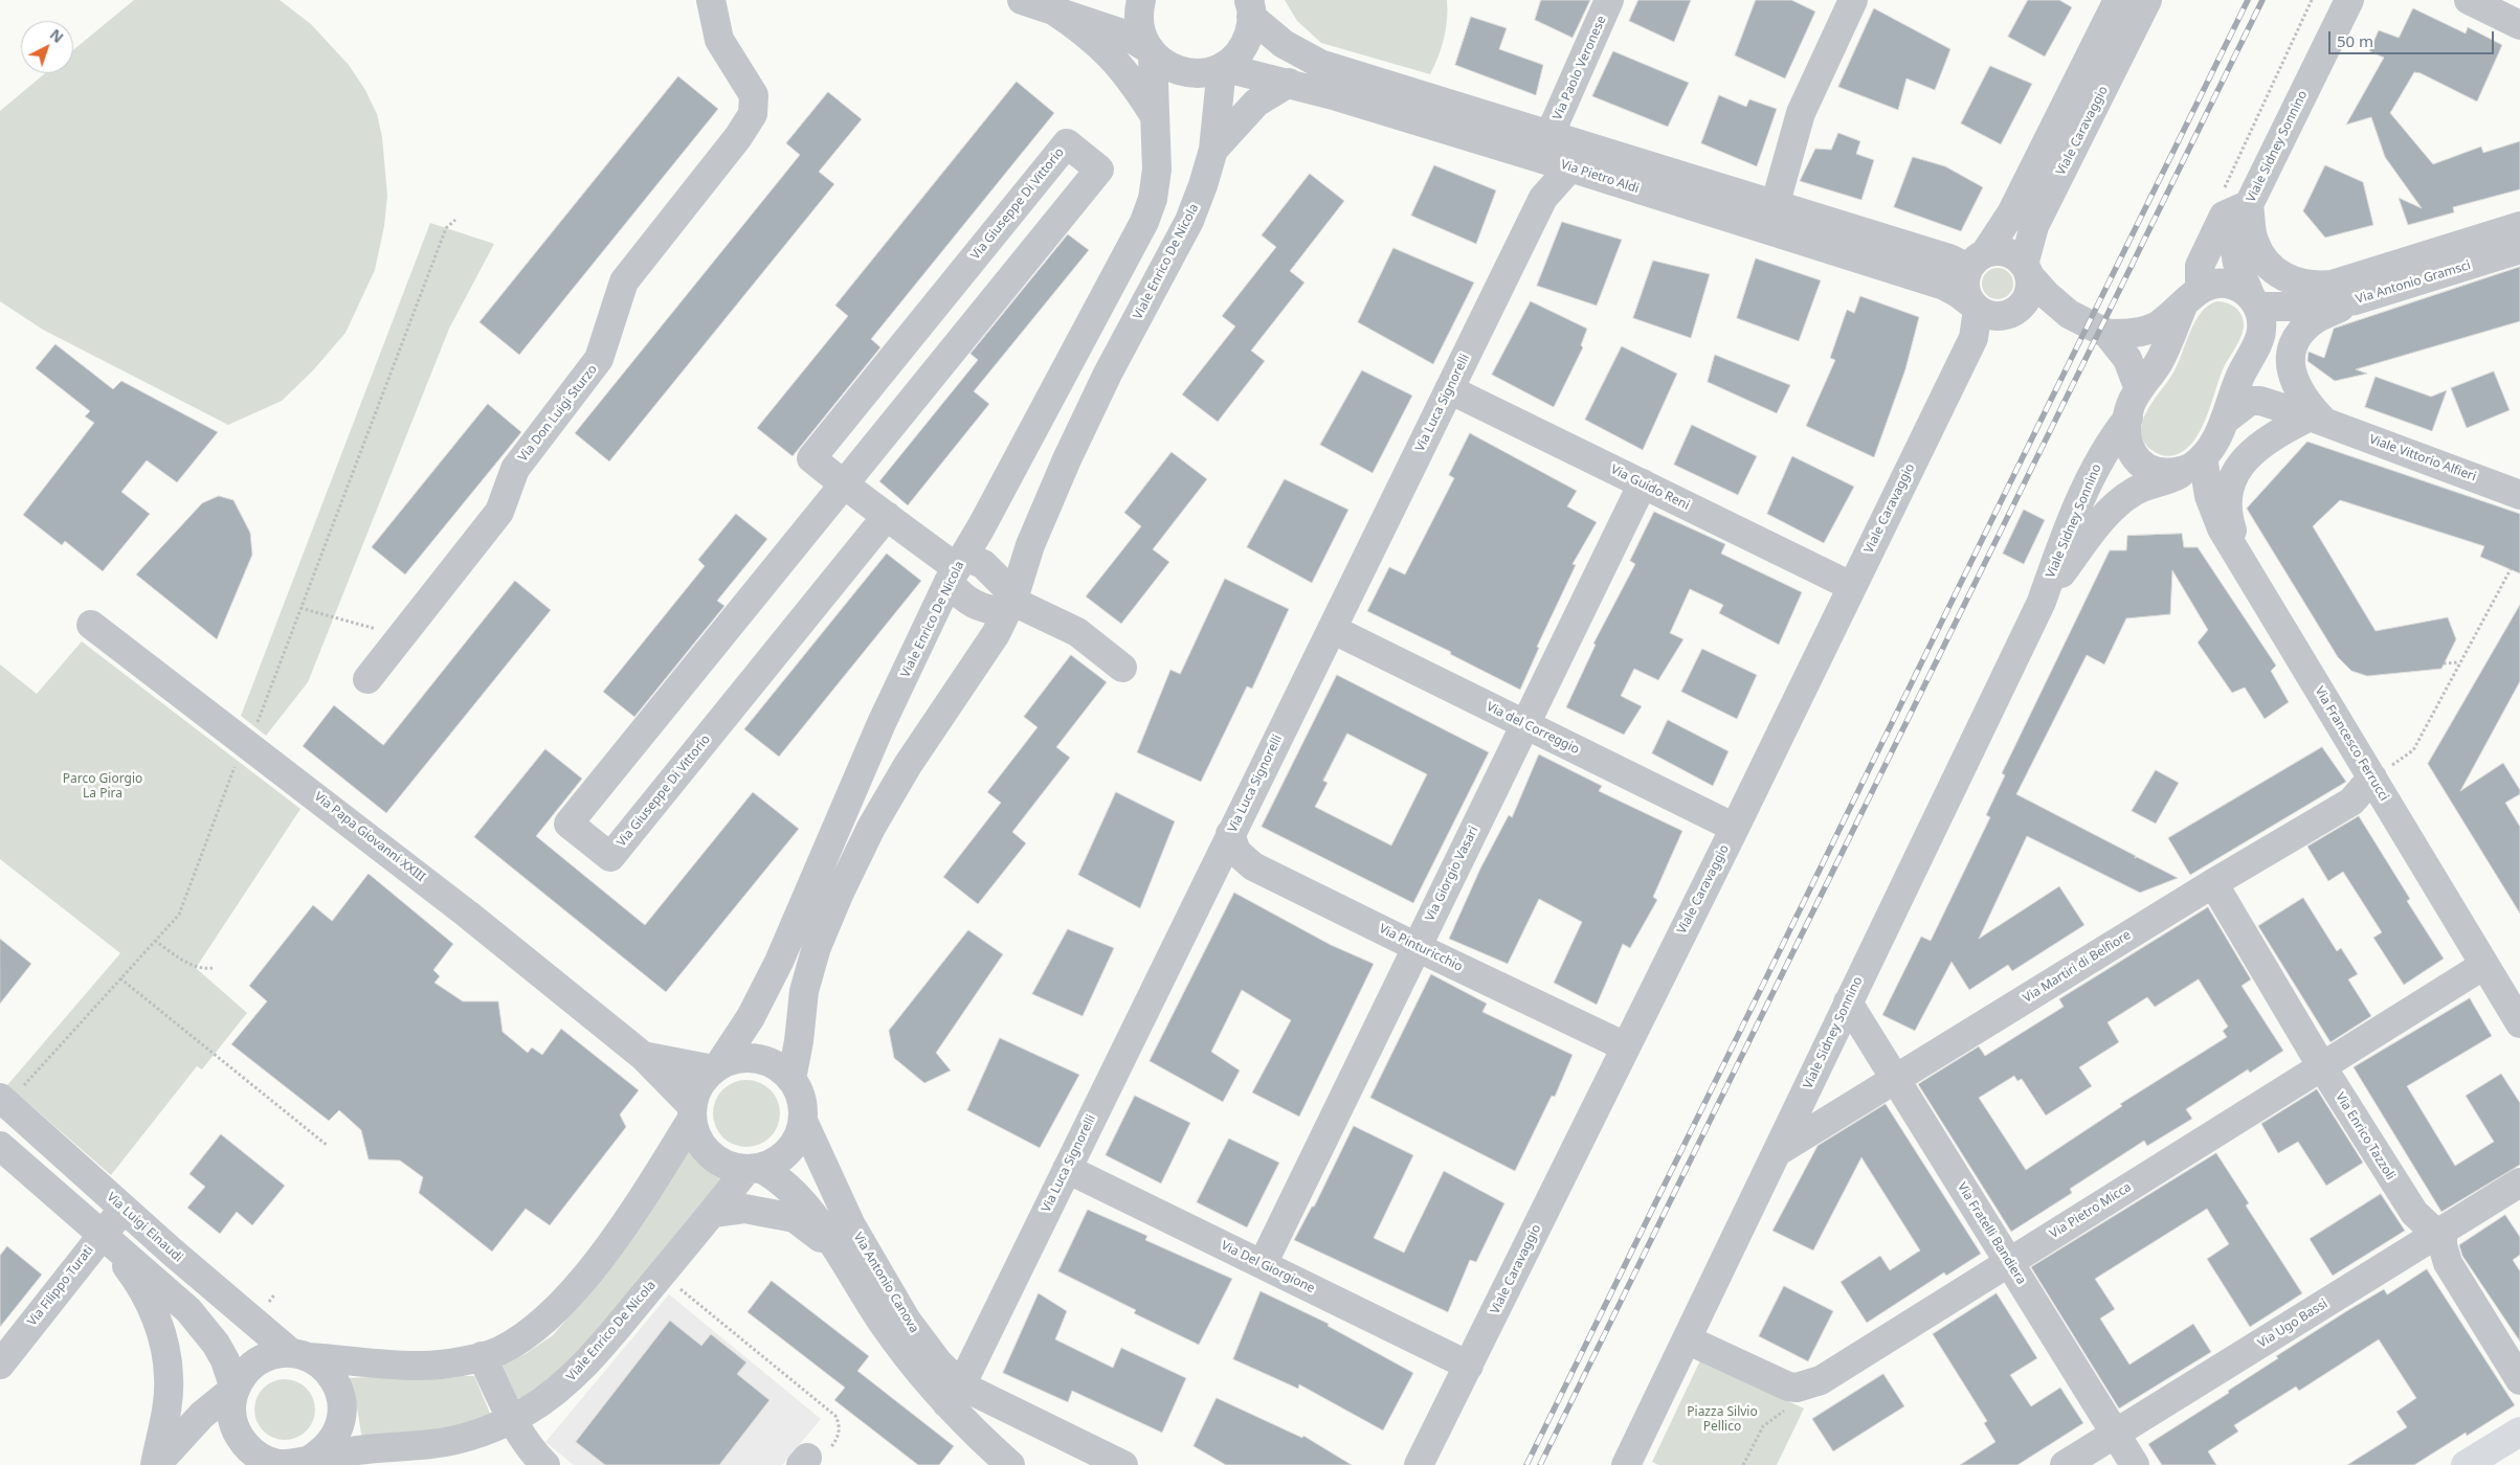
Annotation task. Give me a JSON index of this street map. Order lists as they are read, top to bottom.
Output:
{
  "streets": {
    "street": [
      "Via Paolo Veronese",
      "Viale Caravaggio",
      "Viale Sidney Sonnino",
      "Via Pietro Aldi",
      "Via Giuseppe Di Vittorio",
      "Viale Enrico De Nicola",
      "Via Antonio Gramsci",
      "Via Luca Signorelli",
      "Via Don Luigi Sturzo",
      "Viale Vittorio Alfieri",
      "Via Guido Reni",
      "Via del Correggio",
      "Via Francesco Ferrucci",
      "Via Papa Giovanni XXIII",
      "Via Giorgio Vasari",
      "Via Pinturicchio",
      "Via Martiri di Belfiore",
      "Via Enrico Tazzoli",
      "Via Pietro Micca",
      "Via Luigi Einaudi",
      "Via Fratelli Bandiera",
      "Via Del Giorgione",
      "Via Antonio Canova",
      "Via Filippo Turati",
      "Via Ugo Bassi"
    ]
  },
  "crossings": [
    ["Via Paolo Veronese", "Via Pietro Aldi"],
    ["Viale Caravaggio", "Via Pietro Aldi"],
    ["Viale Caravaggio", "Via Guido Reni"],
    ["Viale Caravaggio", "Via del Correggio"],
    ["Viale Caravaggio", "Via Pinturicchio"],
    ["Viale Caravaggio", "Via Del Giorgione"],
    ["Viale Sidney Sonnino", "Via Antonio Gramsci"],
    ["Viale Sidney Sonnino", "Viale Vittorio Alfieri"],
    ["Viale Sidney Sonnino", "Via Francesco Ferrucci"],
    ["Viale Sidney Sonnino", "Via Martiri di Belfiore"],
    ["Viale Sidney Sonnino", "Via Fratelli Bandiera"],
    ["Via Pietro Aldi", "Viale Enrico De Nicola"],
    ["Via Pietro Aldi", "Via Luca Signorelli"],
    ["Via Giuseppe Di Vittorio", "Viale Enrico De Nicola"],
    ["Viale Enrico De Nicola", "Via Papa Giovanni XXIII"],
    ["Viale Enrico De Nicola", "Via Luigi Einaudi"],
    ["Viale Enrico De Nicola", "Via Antonio Canova"],
    ["Via Luca Signorelli", "Via Guido Reni"],
    ["Via Luca Signorelli", "Via del Correggio"],
    ["Via Luca Signorelli", "Via Pinturicchio"],
    ["Via Luca Signorelli", "Via Del Giorgione"],
    ["Via Luca Signorelli", "Via Antonio Canova"],
    ["Via Guido Reni", "Via Giorgio Vasari"],
    ["Via del Correggio", "Via Giorgio Vasari"],
    ["Via Francesco Ferrucci", "Via Martiri di Belfiore"],
    ["Via Francesco Ferrucci", "Via Pietro Micca"],
    ["Via Papa Giovanni XXIII", "Via Antonio Canova"],
    ["Via Giorgio Vasari", "Via Pinturicchio"],
    ["Via Giorgio Vasari", "Via Del Giorgione"],
    ["Via Martiri di Belfiore", "Via Enrico Tazzoli"],
    ["Via Martiri di Belfiore", "Via Fratelli Bandiera"],
    ["Via Enrico Tazzoli", "Via Pietro Micca"],
    ["Via Enrico Tazzoli", "Via Ugo Bassi"],
    ["Via Pietro Micca", "Via Fratelli Bandiera"],
    ["Via Luigi Einaudi", "Via Filippo Turati"],
    ["Via Fratelli Bandiera", "Via Ugo Bassi"]
  ],
  "parks": ["Parco Giorgio La Pira", "Piazza Silvio Pellico"],
  "scale_bar": "50 m",
  "north": "top right"
}
